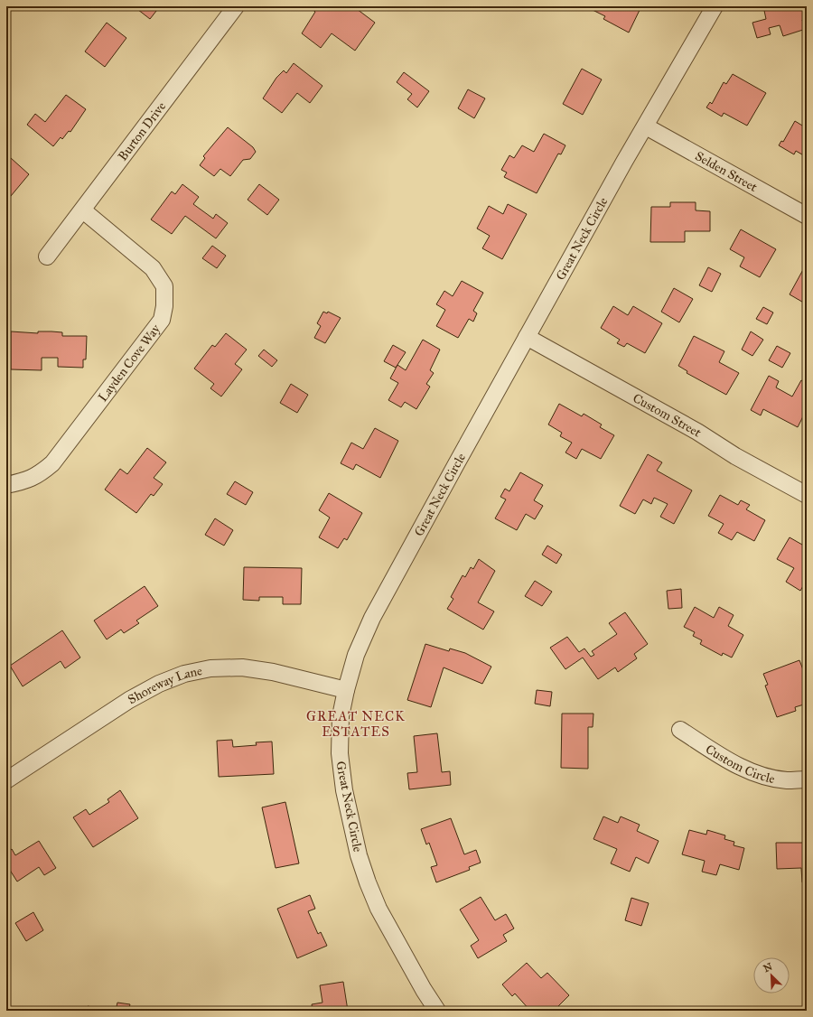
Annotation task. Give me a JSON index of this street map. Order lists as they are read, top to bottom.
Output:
{
  "streets": {
    "street": [
      "Burton Drive",
      "Selden Street",
      "Great Neck Circle",
      "Layden Cove Way",
      "Custom Street",
      "Shoreway Lane",
      "Custom Circle"
    ]
  },
  "crossings": [
    ["Burton Drive", "Layden Cove Way"],
    ["Selden Street", "Great Neck Circle"],
    ["Great Neck Circle", "Custom Street"],
    ["Great Neck Circle", "Shoreway Lane"]
  ],
  "districts": ["GREAT NECK ESTATES"],
  "north": "top left"
}
